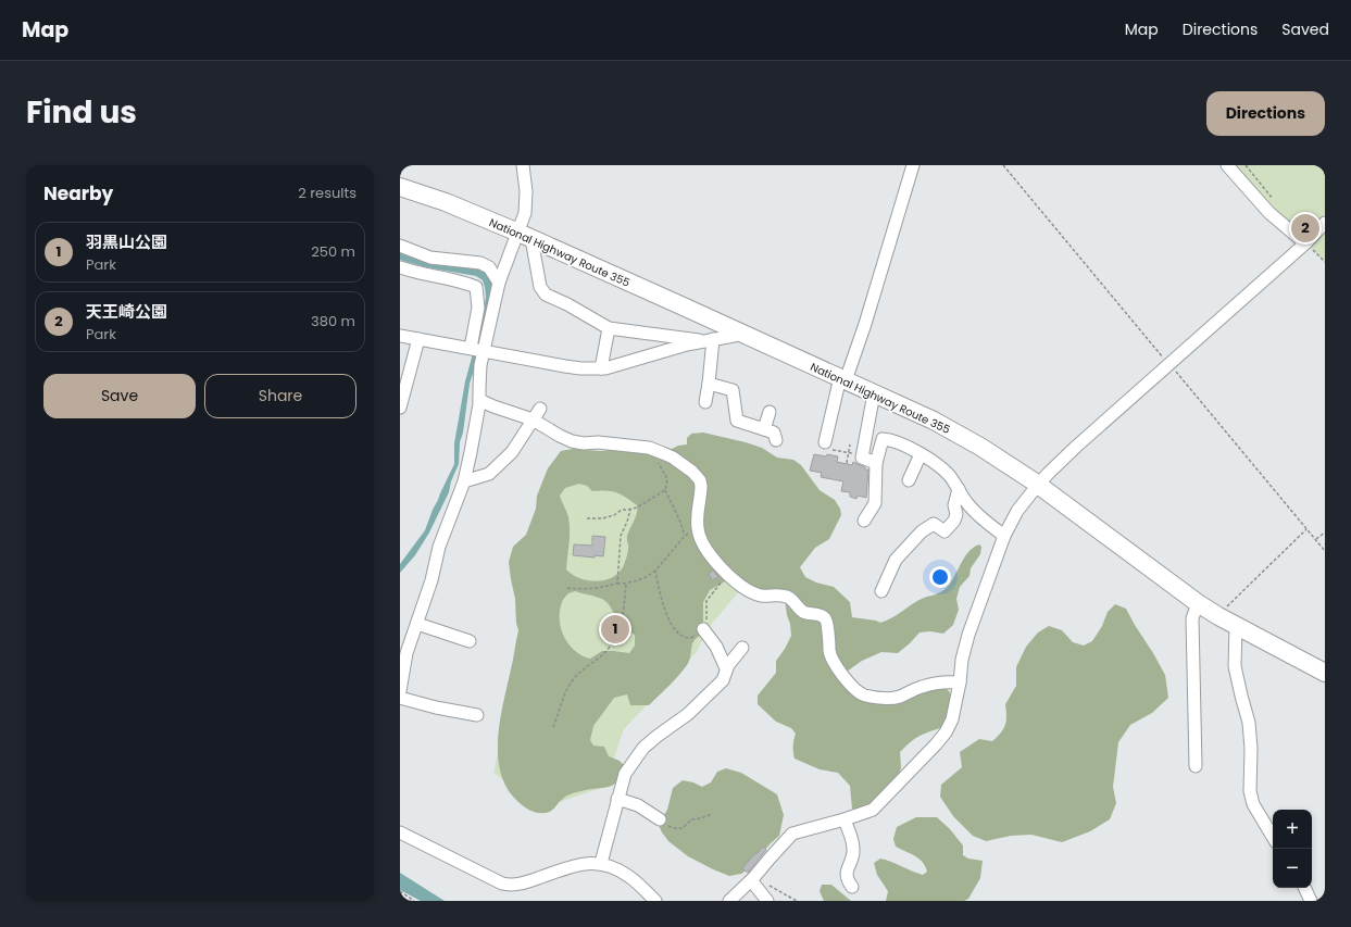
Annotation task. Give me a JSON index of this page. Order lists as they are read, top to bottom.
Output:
{
  "streets": {
    "highway": ["National Highway Route 355"]
  },
  "page": {
    "header": "Map",
    "nav": ["Map", "Directions", "Saved"],
    "title": "Find us",
    "buttons": [
      "Directions",
      ["Save", "Share"]
    ],
    "heading": ["Nearby", "2 results"],
    "pins": ["2", "1"],
    "list": [
      {
        "mark": "1",
        "name": "羽黒山公園",
        "note": "Park",
        "value": "250 m"
      },
      {
        "mark": "2",
        "name": "天王崎公園",
        "note": "Park",
        "value": "380 m"
      }
    ],
    "map_buttons": ["+", "−"]
  }
}
